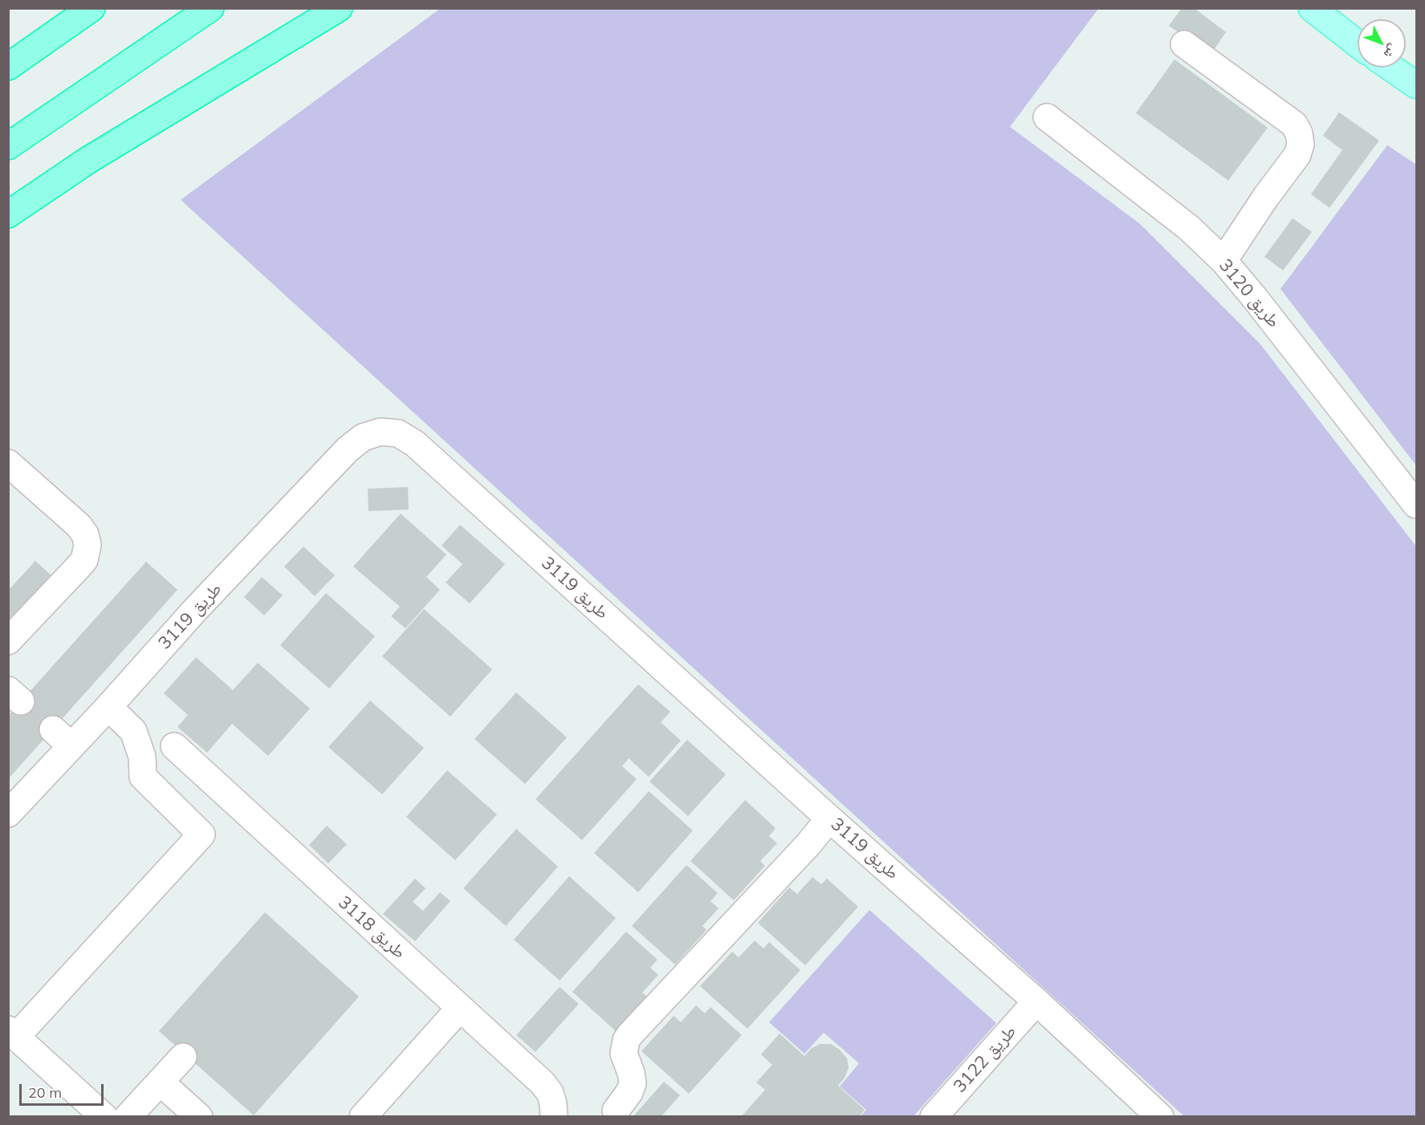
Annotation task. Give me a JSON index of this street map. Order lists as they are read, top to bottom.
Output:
{
  "streets": {
    "street": [
      "طريق 3120",
      "طريق 3119",
      "طريق 3118",
      "طريق 3122"
    ]
  },
  "crossings": [
    ["طريق 3119", "طريق 3122"]
  ],
  "scale_bar": "20 m",
  "north": "bottom right"
}
